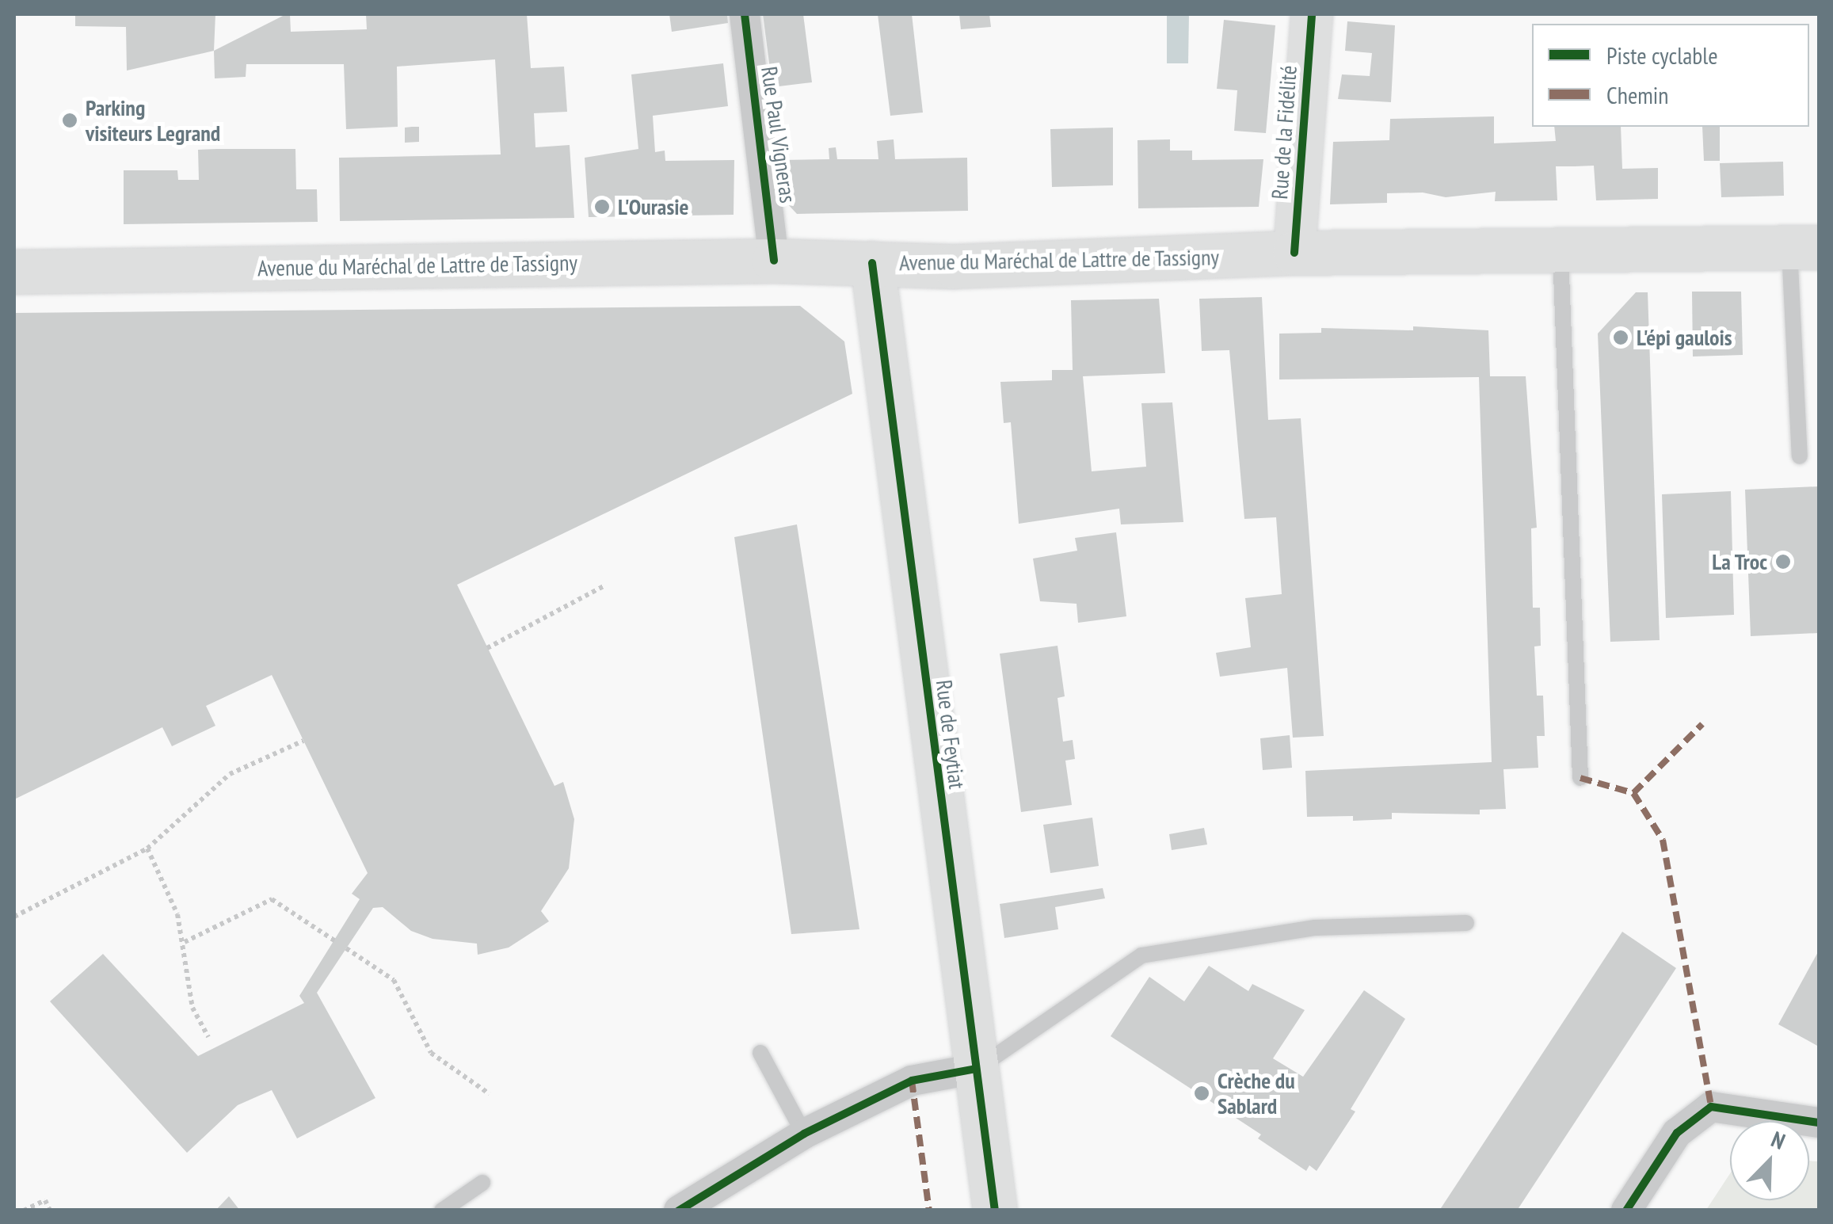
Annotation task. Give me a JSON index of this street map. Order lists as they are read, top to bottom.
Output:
{
  "streets": {
    "main road": ["Avenue du Maréchal de Lattre de Tassigny", "Rue de Feytiat"],
    "street": ["Rue de la Fidélité", "Rue Paul Vigneras"]
  },
  "crossings": [
    ["Rue de la Fidélité", "Avenue du Maréchal de Lattre de Tassigny"],
    ["Rue Paul Vigneras", "Avenue du Maréchal de Lattre de Tassigny"],
    ["Avenue du Maréchal de Lattre de Tassigny", "Rue de Feytiat"]
  ],
  "places": [
    "Parking visiteurs Legrand",
    "L'Ourasie",
    "L'épi gaulois",
    "La Troc",
    "Crèche du Sablard"
  ],
  "legend": ["Piste cyclable", "Chemin"],
  "north": "top right"
}
